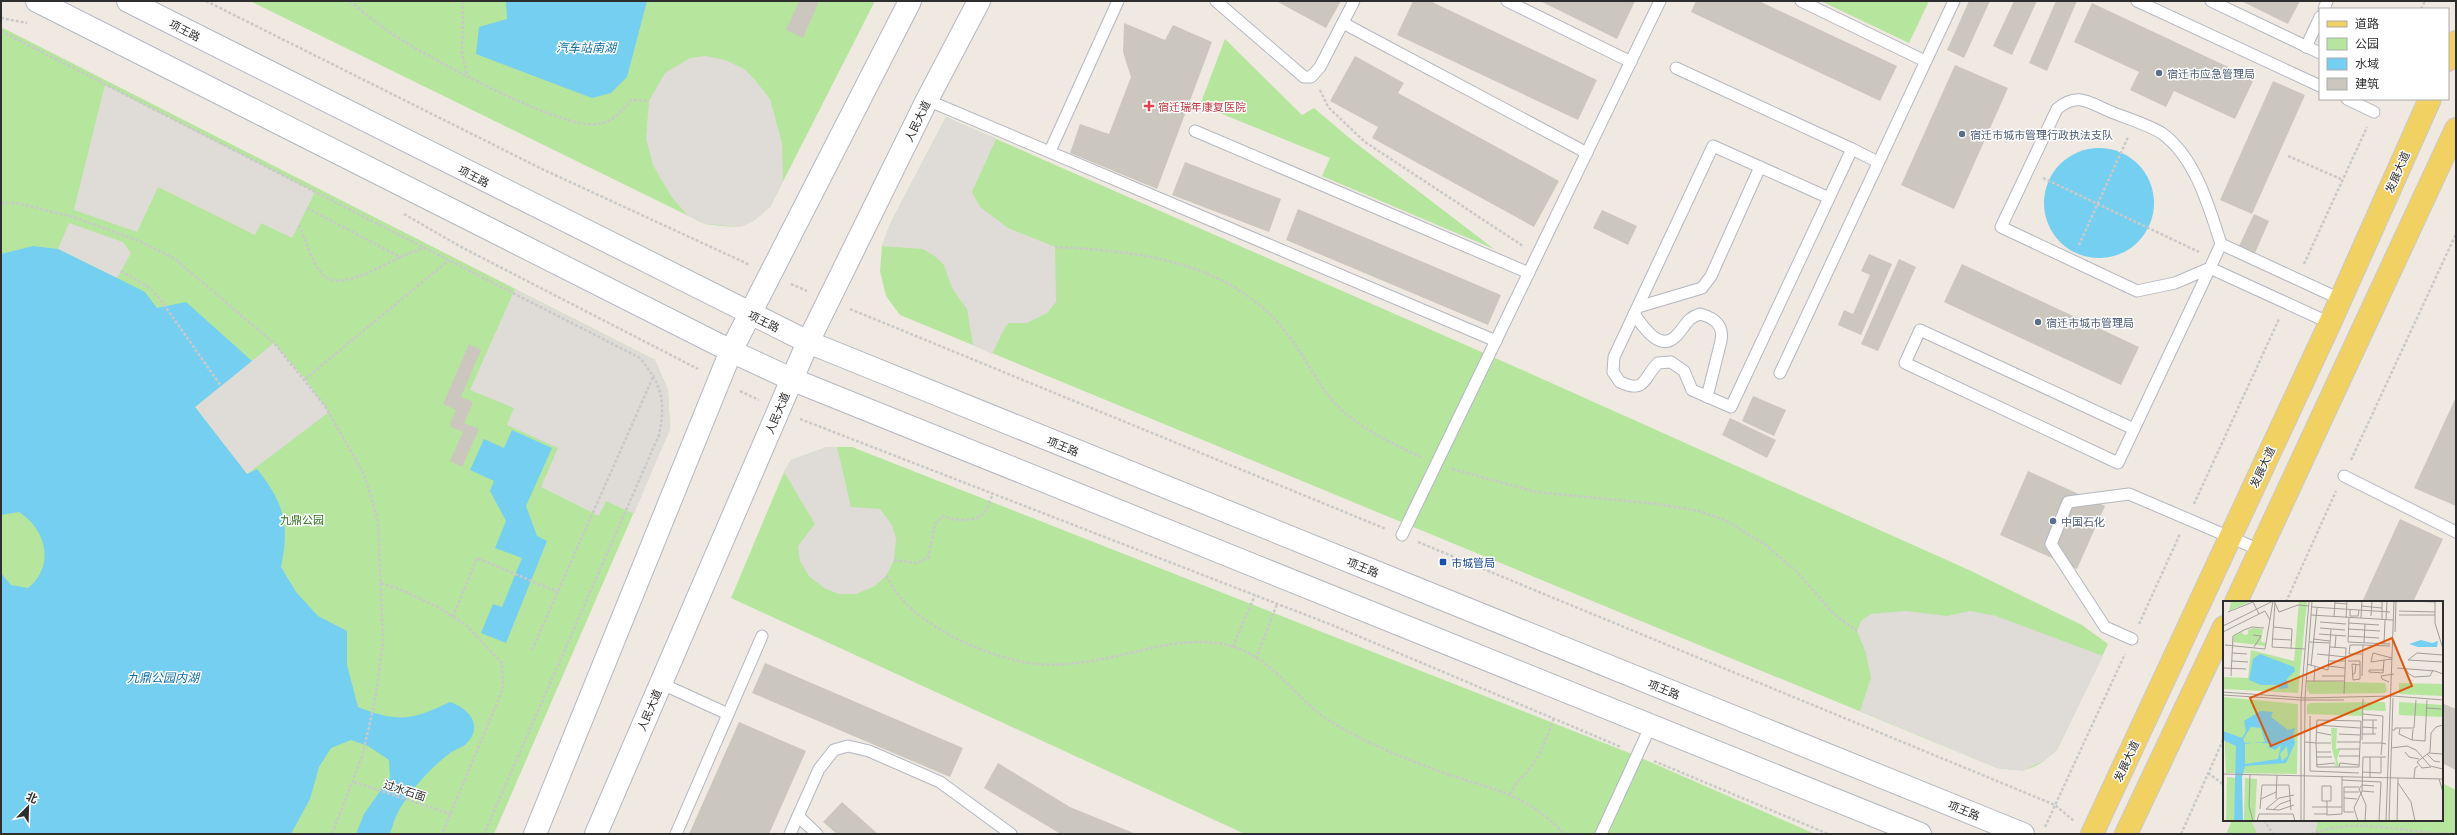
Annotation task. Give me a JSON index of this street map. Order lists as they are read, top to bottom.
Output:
{
  "streets": {
    "main road": ["项王路", "人民大道", "发展大道"],
    "path": ["过水石面"]
  },
  "crossings": [
    ["项王路", "人民大道"]
  ],
  "water": ["汽车站南湖", "九鼎公园内湖"],
  "parks": ["九鼎公园"],
  "places": {
    "other": [
      "宿迁市应急管理局",
      "宿迁市城市管理行政执法支队",
      "宿迁市城市管理局",
      "中国石化"
    ],
    "health": ["宿迁瑞年康复医院"],
    "transit": ["市城管局"]
  },
  "legend": [
    "道路",
    "公园",
    "水域",
    "建筑"
  ],
  "north": "top right"
}
